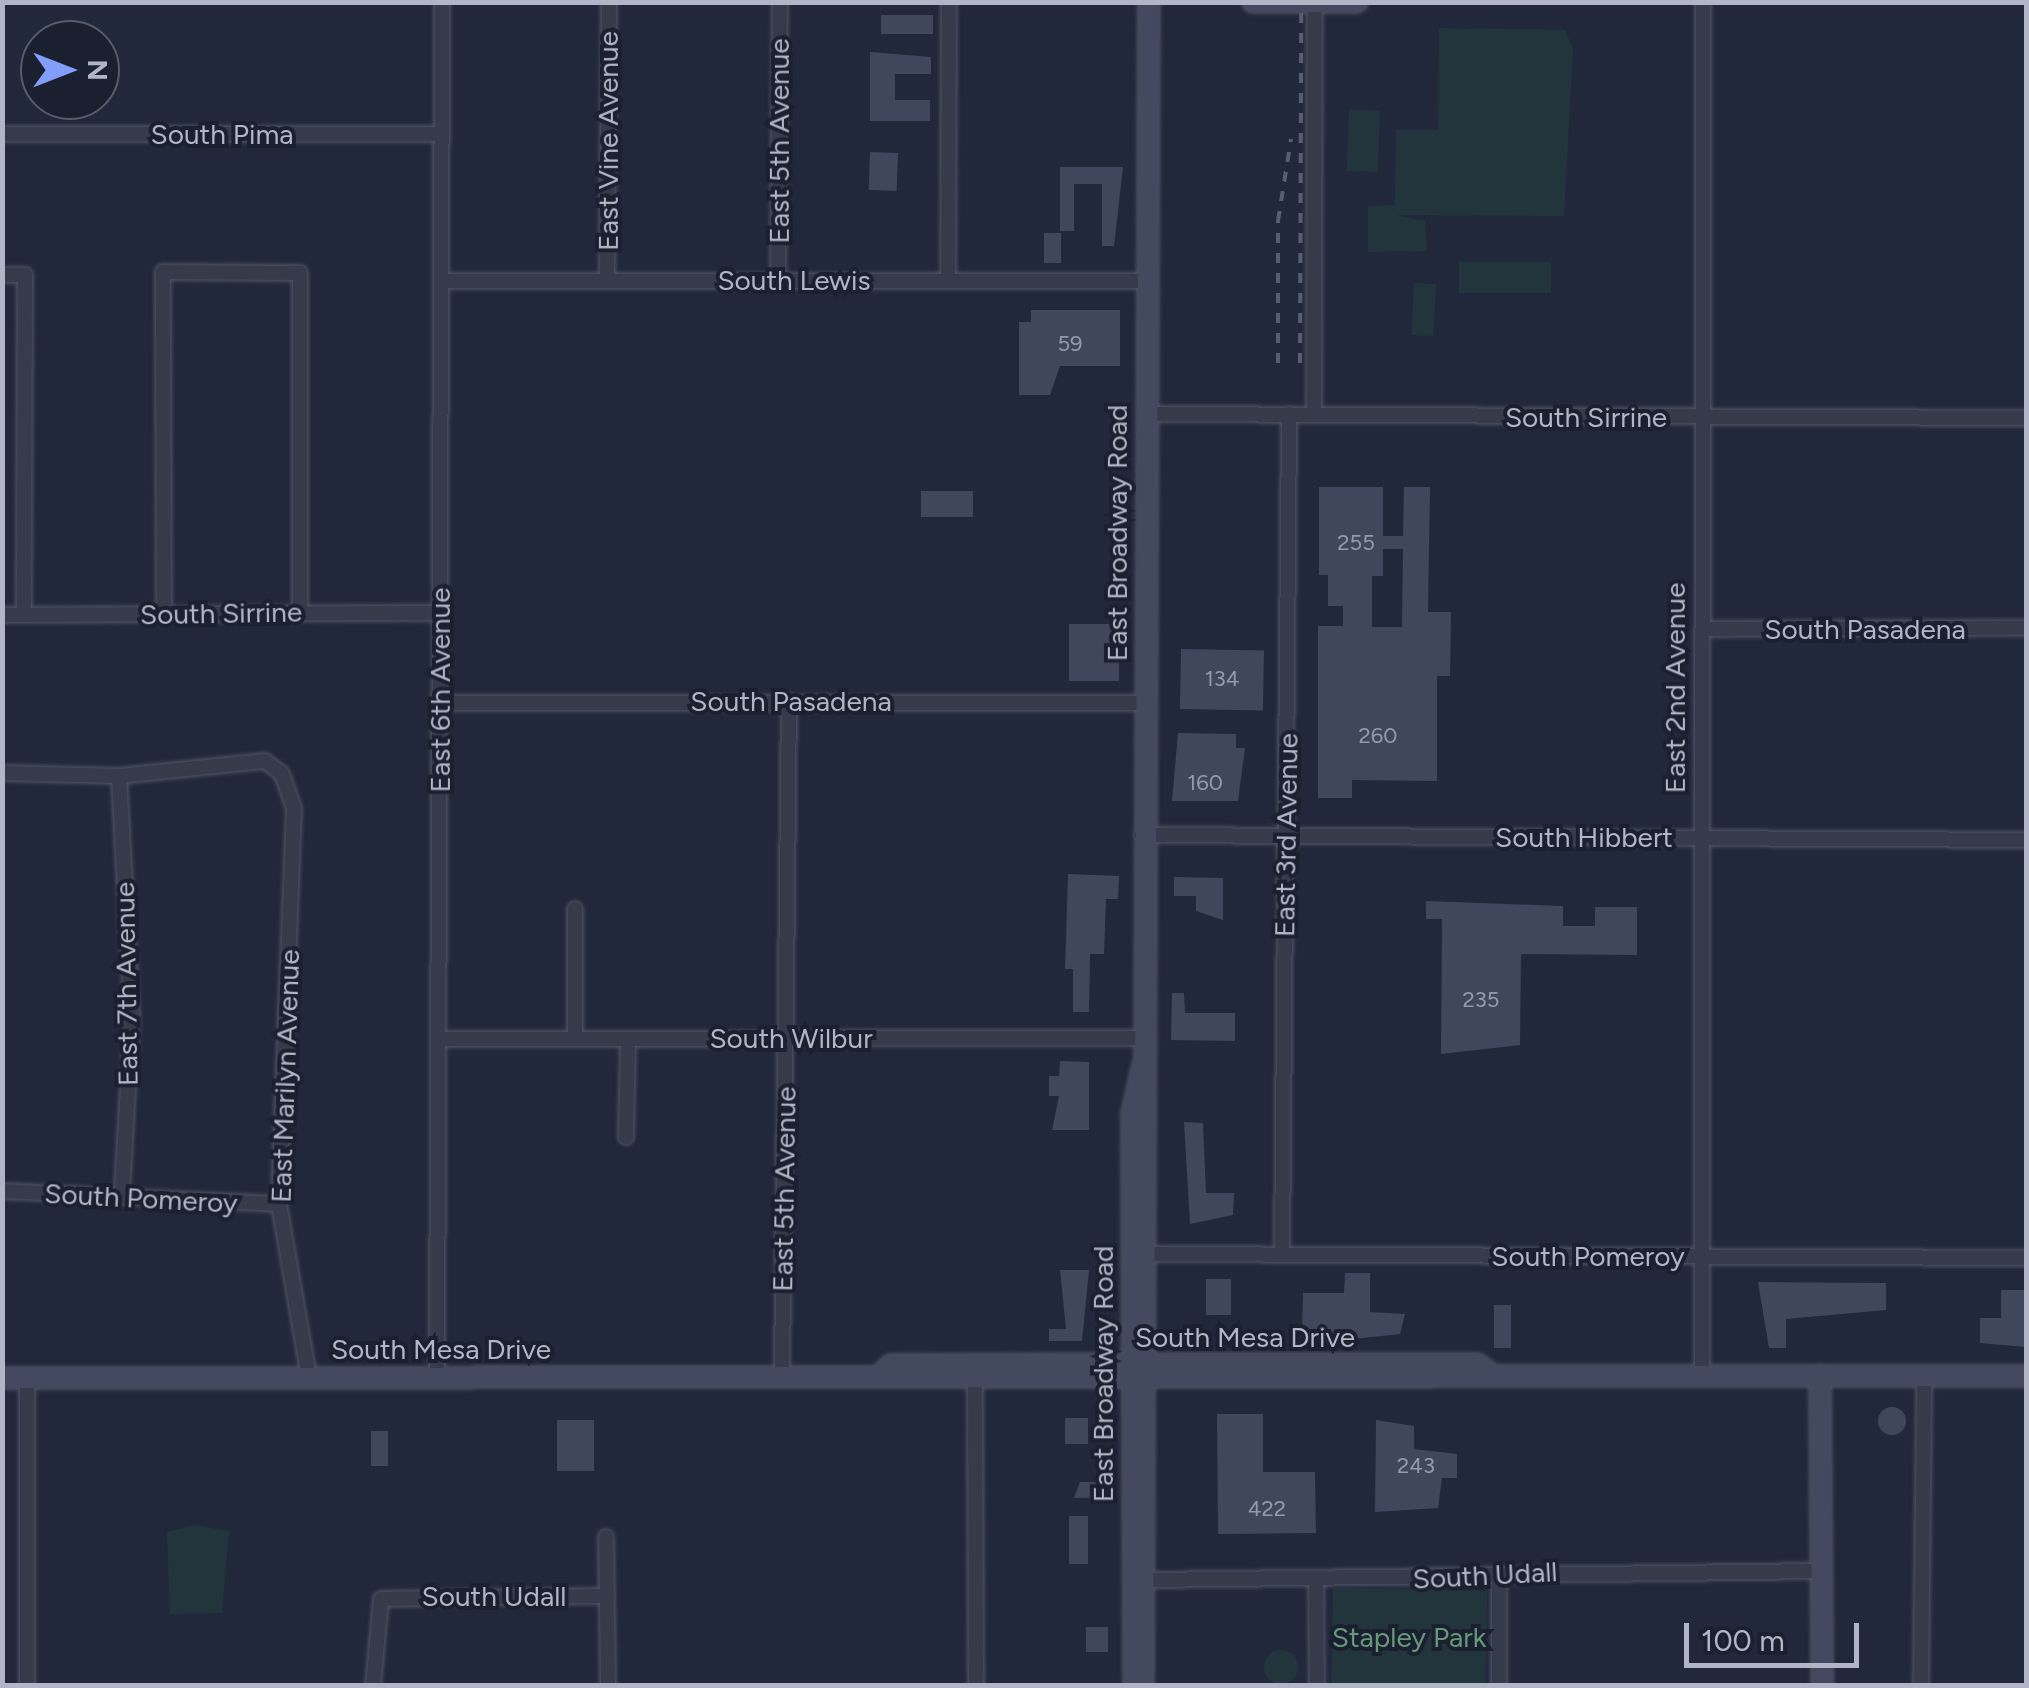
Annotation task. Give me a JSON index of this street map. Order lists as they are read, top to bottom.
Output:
{
  "streets": {
    "main road": ["East Broadway Road", "South Mesa Drive"],
    "street": [
      "South Pima",
      "East Vine Avenue",
      "East 5th Avenue",
      "South Lewis",
      "South Sirrine",
      "South Pasadena",
      "East 2nd Avenue",
      "East 6th Avenue",
      "East 3rd Avenue",
      "South Hibbert",
      "East 7th Avenue",
      "South Wilbur",
      "East Marilyn Avenue",
      "South Pomeroy",
      "South Udall"
    ]
  },
  "crossings": [
    ["South Pima", "East 6th Avenue"],
    ["East Vine Avenue", "South Lewis"],
    ["East 5th Avenue", "South Lewis"],
    ["East 5th Avenue", "South Pasadena"],
    ["East 5th Avenue", "South Wilbur"],
    ["East 5th Avenue", "South Mesa Drive"],
    ["South Lewis", "East Broadway Road"],
    ["South Lewis", "East 6th Avenue"],
    ["South Sirrine", "East Broadway Road"],
    ["South Sirrine", "East 2nd Avenue"],
    ["South Sirrine", "East 6th Avenue"],
    ["South Sirrine", "East 3rd Avenue"],
    ["East Broadway Road", "South Pasadena"],
    ["East Broadway Road", "South Hibbert"],
    ["East Broadway Road", "South Wilbur"],
    ["East Broadway Road", "South Pomeroy"],
    ["East Broadway Road", "South Mesa Drive"],
    ["East Broadway Road", "South Udall"],
    ["South Pasadena", "East 2nd Avenue"],
    ["South Pasadena", "East 6th Avenue"],
    ["East 2nd Avenue", "South Hibbert"],
    ["East 2nd Avenue", "South Pomeroy"],
    ["East 2nd Avenue", "South Mesa Drive"],
    ["East 6th Avenue", "South Wilbur"],
    ["East 6th Avenue", "South Mesa Drive"],
    ["East 3rd Avenue", "South Hibbert"],
    ["East 3rd Avenue", "South Pomeroy"],
    ["East 7th Avenue", "East Marilyn Avenue"],
    ["East 7th Avenue", "South Pomeroy"],
    ["East Marilyn Avenue", "South Pomeroy"],
    ["East Marilyn Avenue", "South Mesa Drive"]
  ],
  "parks": ["Stapley Park"],
  "house_numbers": [
    "59",
    "255",
    "134",
    "260",
    "160",
    "235",
    "243",
    "422"
  ],
  "scale_bar": "100 m",
  "north": "right"
}
